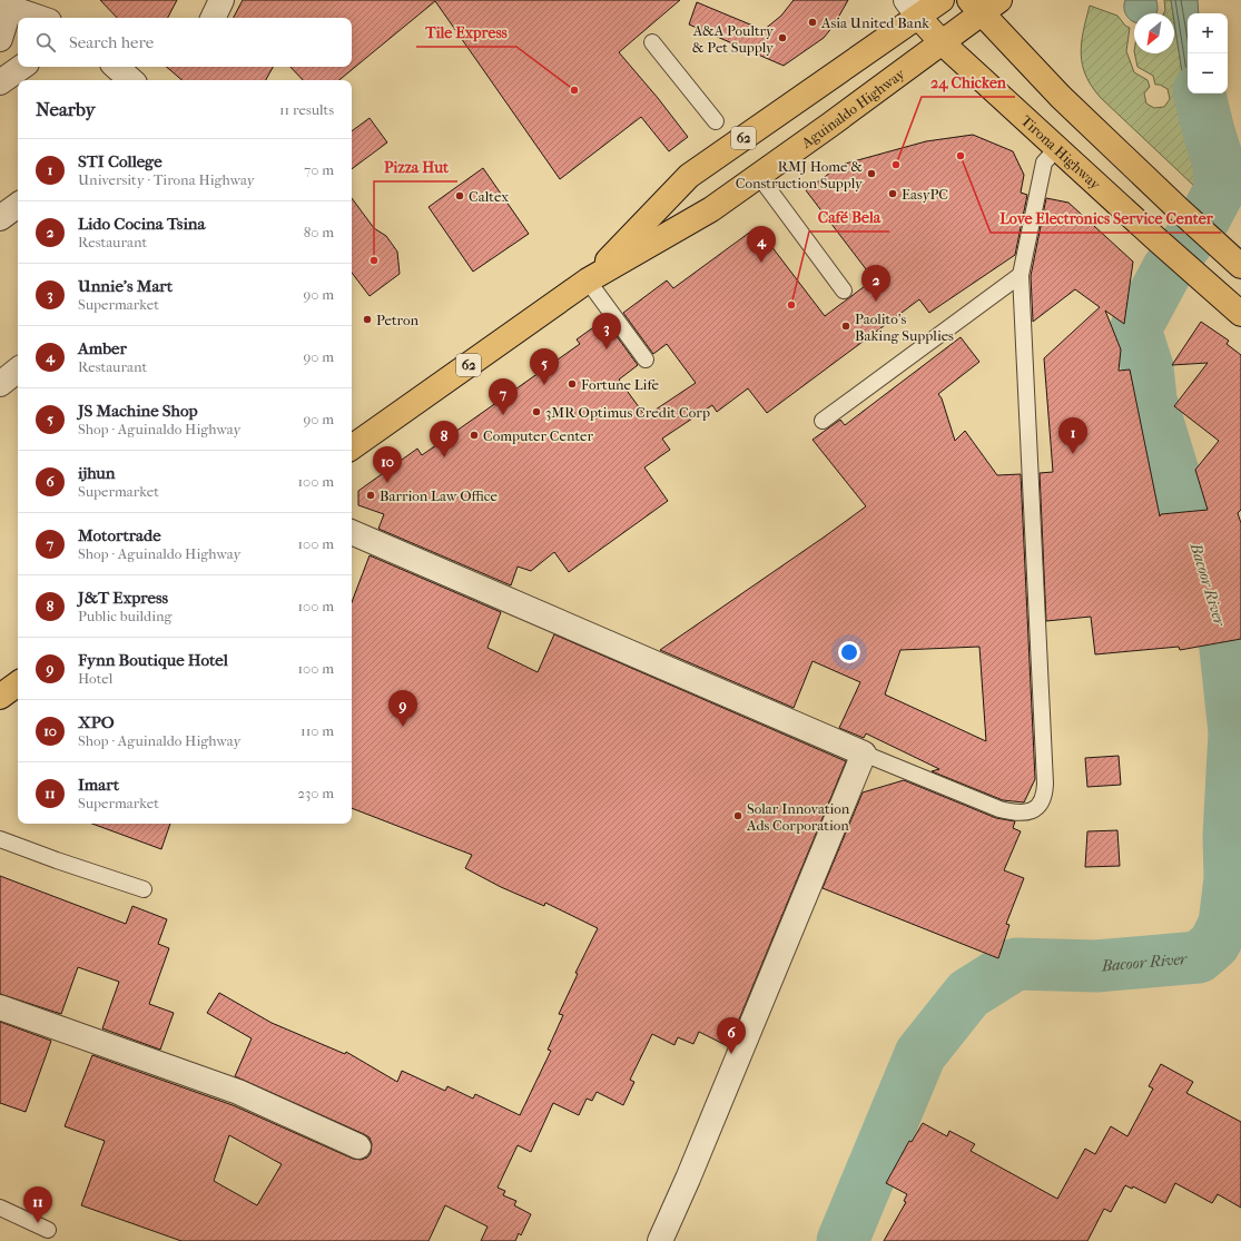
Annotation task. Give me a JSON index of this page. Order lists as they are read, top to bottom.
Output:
{
  "streets": {
    "main road": ["Aguinaldo Highway", "62", "Tirona Highway"]
  },
  "crossings": [
    ["Aguinaldo Highway", "62"],
    ["Aguinaldo Highway", "Tirona Highway"]
  ],
  "water": ["Bacoor River"],
  "places": [
    "Asia United Bank",
    "A&A Poultry & Pet Supply",
    "Tile Express",
    "Love Electronics Service Center",
    "24 Chicken",
    "RMJ Home & Construction Supply",
    "EasyPC",
    "Caltex",
    "Pizza Hut",
    "Café Bela",
    "Petron",
    "Paolito's Baking Supplies",
    "Fortune Life",
    "3MR Optimus Credit Corp",
    "Computer Center",
    "Barrion Law Office",
    "Solar Innovation Ads Corporation"
  ],
  "north": "bottom left",
  "page": {
    "map_buttons": ["+", "−"],
    "search": "Search here",
    "heading": ["Nearby", "11 results"],
    "list": [
      {
        "mark": "1",
        "name": "STI College",
        "note": "University · Tirona Highway",
        "value": "70 m"
      },
      {
        "mark": "2",
        "name": "Lido Cocina Tsina",
        "note": "Restaurant",
        "value": "80 m"
      },
      {
        "mark": "3",
        "name": "Unnie's Mart",
        "note": "Supermarket",
        "value": "90 m"
      },
      {
        "mark": "4",
        "name": "Amber",
        "note": "Restaurant",
        "value": "90 m"
      },
      {
        "mark": "5",
        "name": "JS Machine Shop",
        "note": "Shop · Aguinaldo Highway",
        "value": "90 m"
      },
      {
        "mark": "6",
        "name": "ijhun",
        "note": "Supermarket",
        "value": "100 m"
      },
      {
        "mark": "7",
        "name": "Motortrade",
        "note": "Shop · Aguinaldo Highway",
        "value": "100 m"
      },
      {
        "mark": "8",
        "name": "J&T Express",
        "note": "Public building",
        "value": "100 m"
      },
      {
        "mark": "9",
        "name": "Fynn Boutique Hotel",
        "note": "Hotel",
        "value": "100 m"
      },
      {
        "mark": "10",
        "name": "XPO",
        "note": "Shop · Aguinaldo Highway",
        "value": "110 m"
      },
      {
        "mark": "11",
        "name": "Imart",
        "note": "Supermarket",
        "value": "230 m"
      }
    ],
    "pins": [
      "4",
      "2",
      "3",
      "5",
      "7",
      "1",
      "8",
      "10",
      "9",
      "6",
      "11"
    ]
  }
}
